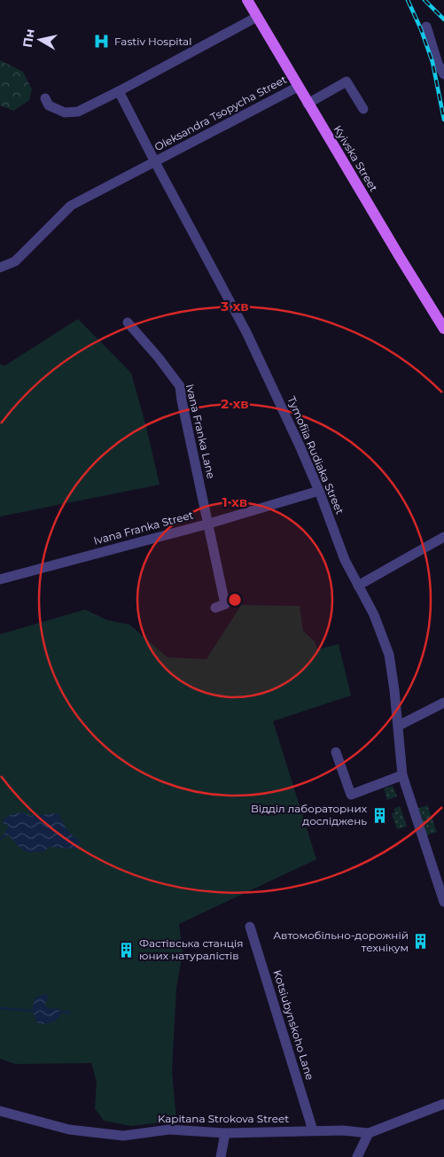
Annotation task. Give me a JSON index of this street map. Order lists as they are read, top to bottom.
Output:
{
  "streets": {
    "main road": ["Kyivska Street"],
    "street": [
      "Oleksandra Tsopycha Street",
      "Ivana Franka Lane",
      "Tymofiia Rudiaka Street",
      "Ivana Franka Street",
      "Kotsiubynskoho Lane",
      "Kapitana Strokova Street"
    ]
  },
  "crossings": [
    ["Oleksandra Tsopycha Street", "Kyivska Street"],
    ["Oleksandra Tsopycha Street", "Tymofiia Rudiaka Street"],
    ["Ivana Franka Lane", "Ivana Franka Street"],
    ["Tymofiia Rudiaka Street", "Ivana Franka Street"],
    ["Kotsiubynskoho Lane", "Kapitana Strokova Street"]
  ],
  "places": {
    "hospital": ["Fastiv Hospital"],
    "building": ["Відділ лабораторних досліджень", "Автомобільно-дорожній технікум", "Фастівська станція юних натуралістів"]
  },
  "north": "left",
  "rings": ["3 хв", "2 хв", "1 хв"]
}
